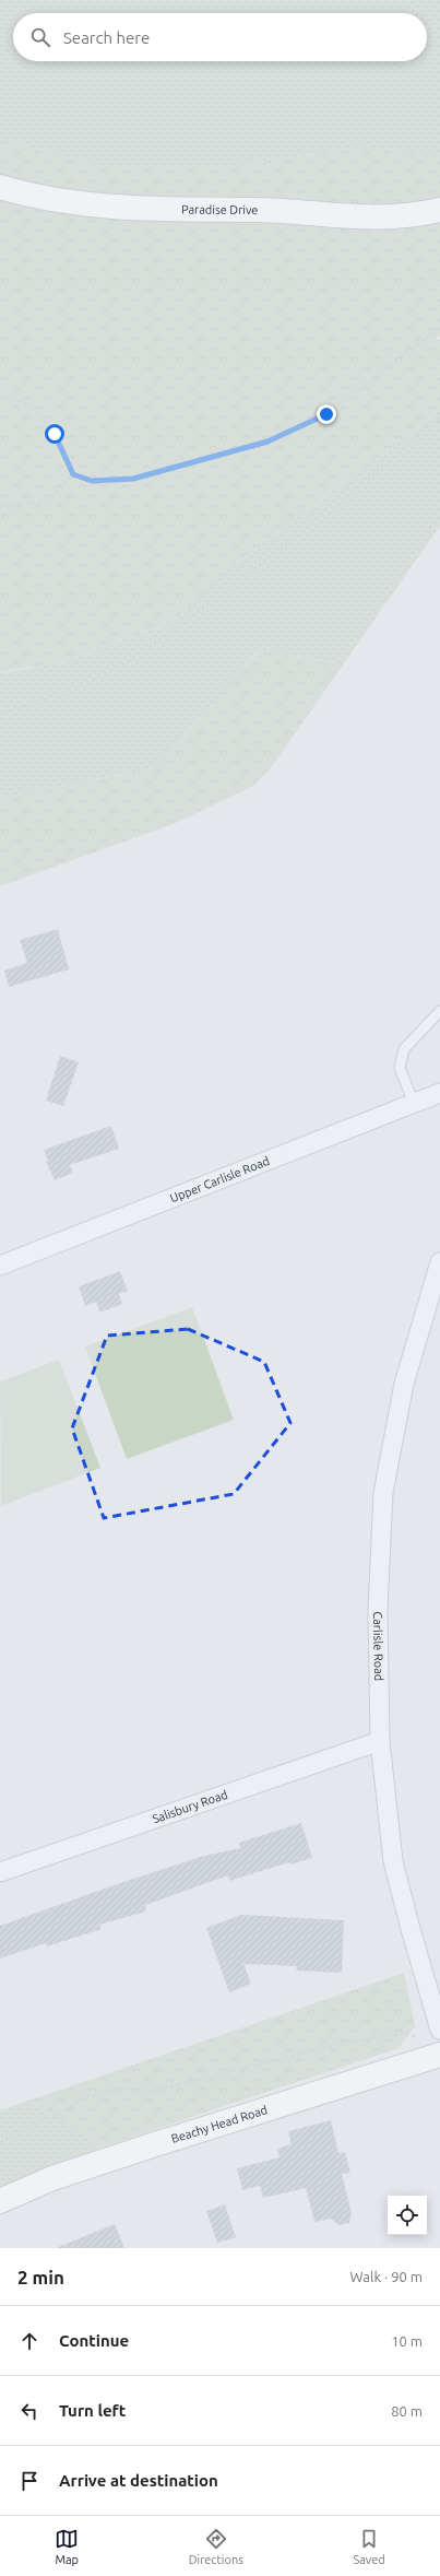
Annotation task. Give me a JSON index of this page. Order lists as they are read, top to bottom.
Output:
{
  "streets": {
    "street": [
      "Paradise Drive",
      "Upper Carlisle Road",
      "Carlisle Road",
      "Salisbury Road",
      "Beachy Head Road"
    ]
  },
  "crossings": [
    ["Carlisle Road", "Salisbury Road"]
  ],
  "page": {
    "search": "Search here",
    "heading": ["2 min", "Walk · 90 m"],
    "list": [
      ["Continue", "10 m"],
      ["Turn left", "80 m"],
      "Arrive at destination"
    ],
    "nav": ["Map", "Directions", "Saved"]
  }
}
